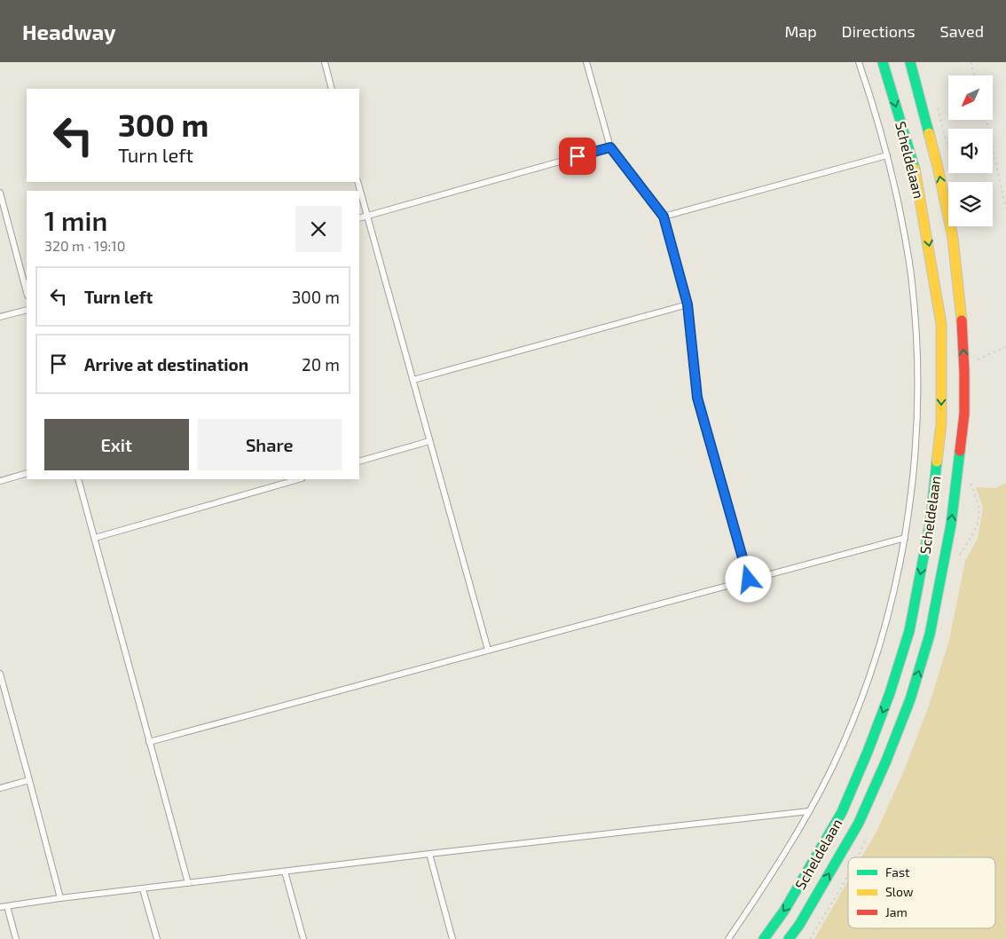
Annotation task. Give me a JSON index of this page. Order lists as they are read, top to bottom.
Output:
{
  "streets": {
    "main road": ["Scheldelaan"]
  },
  "legend": ["Fast", "Slow", "Jam"],
  "north": "bottom left",
  "page": {
    "header": "Headway",
    "nav": ["Map", "Directions", "Saved"],
    "turn": ["300 m", "Turn left"],
    "heading": ["1 min", "320 m · 19:10"],
    "list": [
      {
        "name": "Turn left",
        "value": "300 m"
      },
      {
        "name": "Arrive at destination",
        "value": "20 m"
      }
    ],
    "buttons": ["Exit", "Share"]
  }
}
